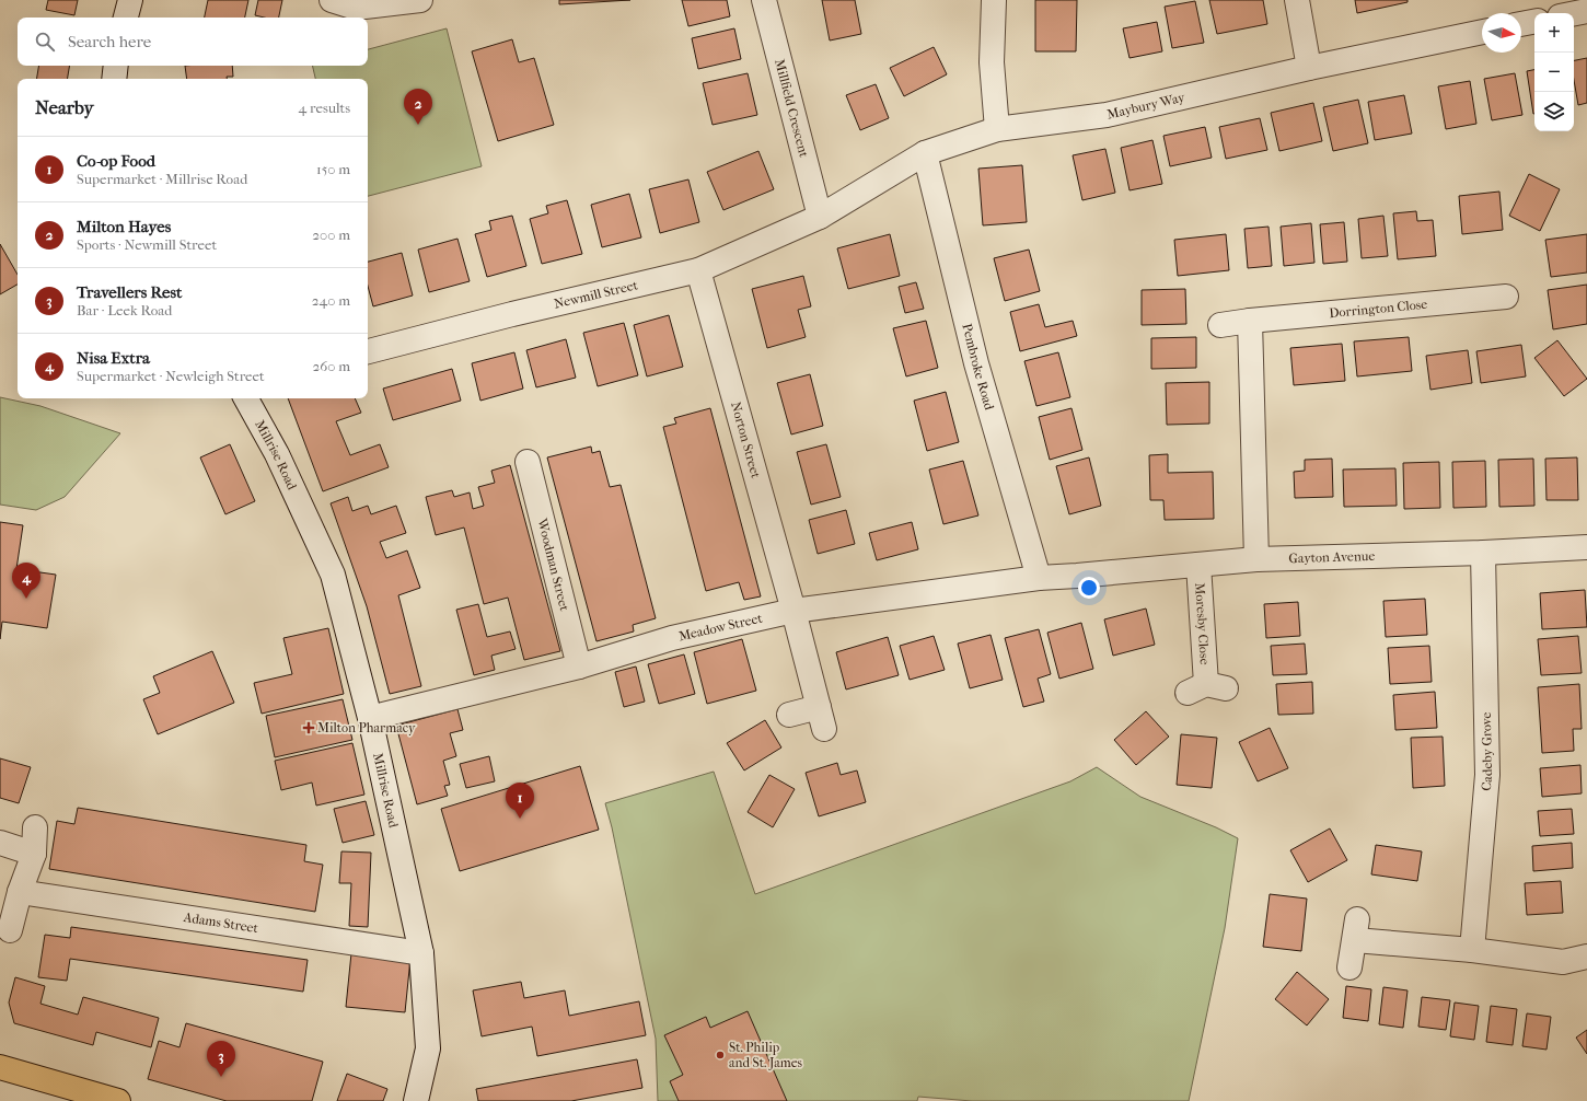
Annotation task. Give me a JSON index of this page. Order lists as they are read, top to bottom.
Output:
{
  "streets": {
    "street": [
      "Maybury Way",
      "Millfield Crescent",
      "Newmill Street",
      "Dorrington Close",
      "Pembroke Road",
      "Norton Street",
      "Millrise Road",
      "Gayton Avenue",
      "Woodman Street",
      "Moresby Close",
      "Meadow Street",
      "Cadeby Grove",
      "Adams Street"
    ]
  },
  "crossings": [
    ["Maybury Way", "Millfield Crescent"],
    ["Maybury Way", "Newmill Street"],
    ["Maybury Way", "Pembroke Road"],
    ["Millfield Crescent", "Newmill Street"],
    ["Newmill Street", "Norton Street"],
    ["Pembroke Road", "Meadow Street"],
    ["Norton Street", "Meadow Street"],
    ["Millrise Road", "Meadow Street"],
    ["Millrise Road", "Adams Street"],
    ["Gayton Avenue", "Moresby Close"],
    ["Gayton Avenue", "Meadow Street"],
    ["Gayton Avenue", "Cadeby Grove"],
    ["Woodman Street", "Meadow Street"]
  ],
  "places": {
    "health": ["Milton Pharmacy"],
    "other": ["St. Philip and St. James"]
  },
  "north": "right",
  "page": {
    "map_buttons": ["+", "−"],
    "search": "Search here",
    "heading": ["Nearby", "4 results"],
    "pins": [
      "2",
      "4",
      "1",
      "3"
    ],
    "list": [
      {
        "mark": "1",
        "name": "Co-op Food",
        "note": "Supermarket · Millrise Road",
        "value": "150 m"
      },
      {
        "mark": "2",
        "name": "Milton Hayes",
        "note": "Sports · Newmill Street",
        "value": "200 m"
      },
      {
        "mark": "3",
        "name": "Travellers Rest",
        "note": "Bar · Leek Road",
        "value": "240 m"
      },
      {
        "mark": "4",
        "name": "Nisa Extra",
        "note": "Supermarket · Newleigh Street",
        "value": "260 m"
      }
    ]
  }
}
